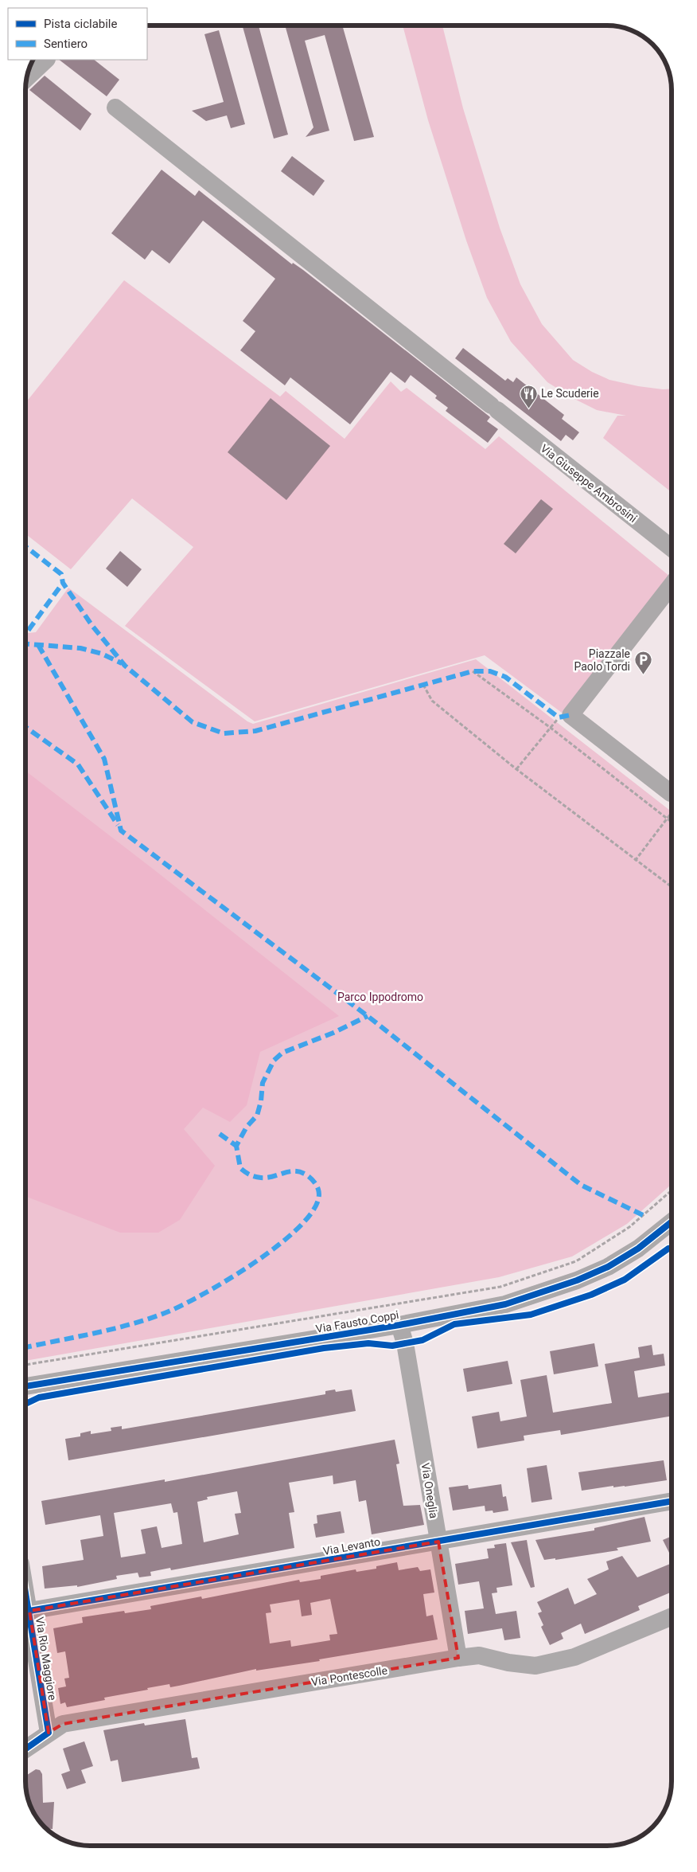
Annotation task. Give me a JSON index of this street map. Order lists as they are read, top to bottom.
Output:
{
  "streets": {
    "street": [
      "Via Giuseppe Ambrosini",
      "Via Fausto Coppi",
      "Via Oneglia",
      "Via Levanto",
      "Via Rio Maggiore",
      "Via Pontescolle"
    ]
  },
  "crossings": [
    ["Via Fausto Coppi", "Via Oneglia"],
    ["Via Oneglia", "Via Levanto"],
    ["Via Oneglia", "Via Pontescolle"],
    ["Via Levanto", "Via Rio Maggiore"],
    ["Via Rio Maggiore", "Via Pontescolle"]
  ],
  "parks": ["Parco Ippodromo"],
  "places": {
    "restaurant": ["Le Scuderie"],
    "parking": ["Piazzale Paolo Tordi"]
  },
  "legend": ["Pista ciclabile", "Sentiero"]
}
